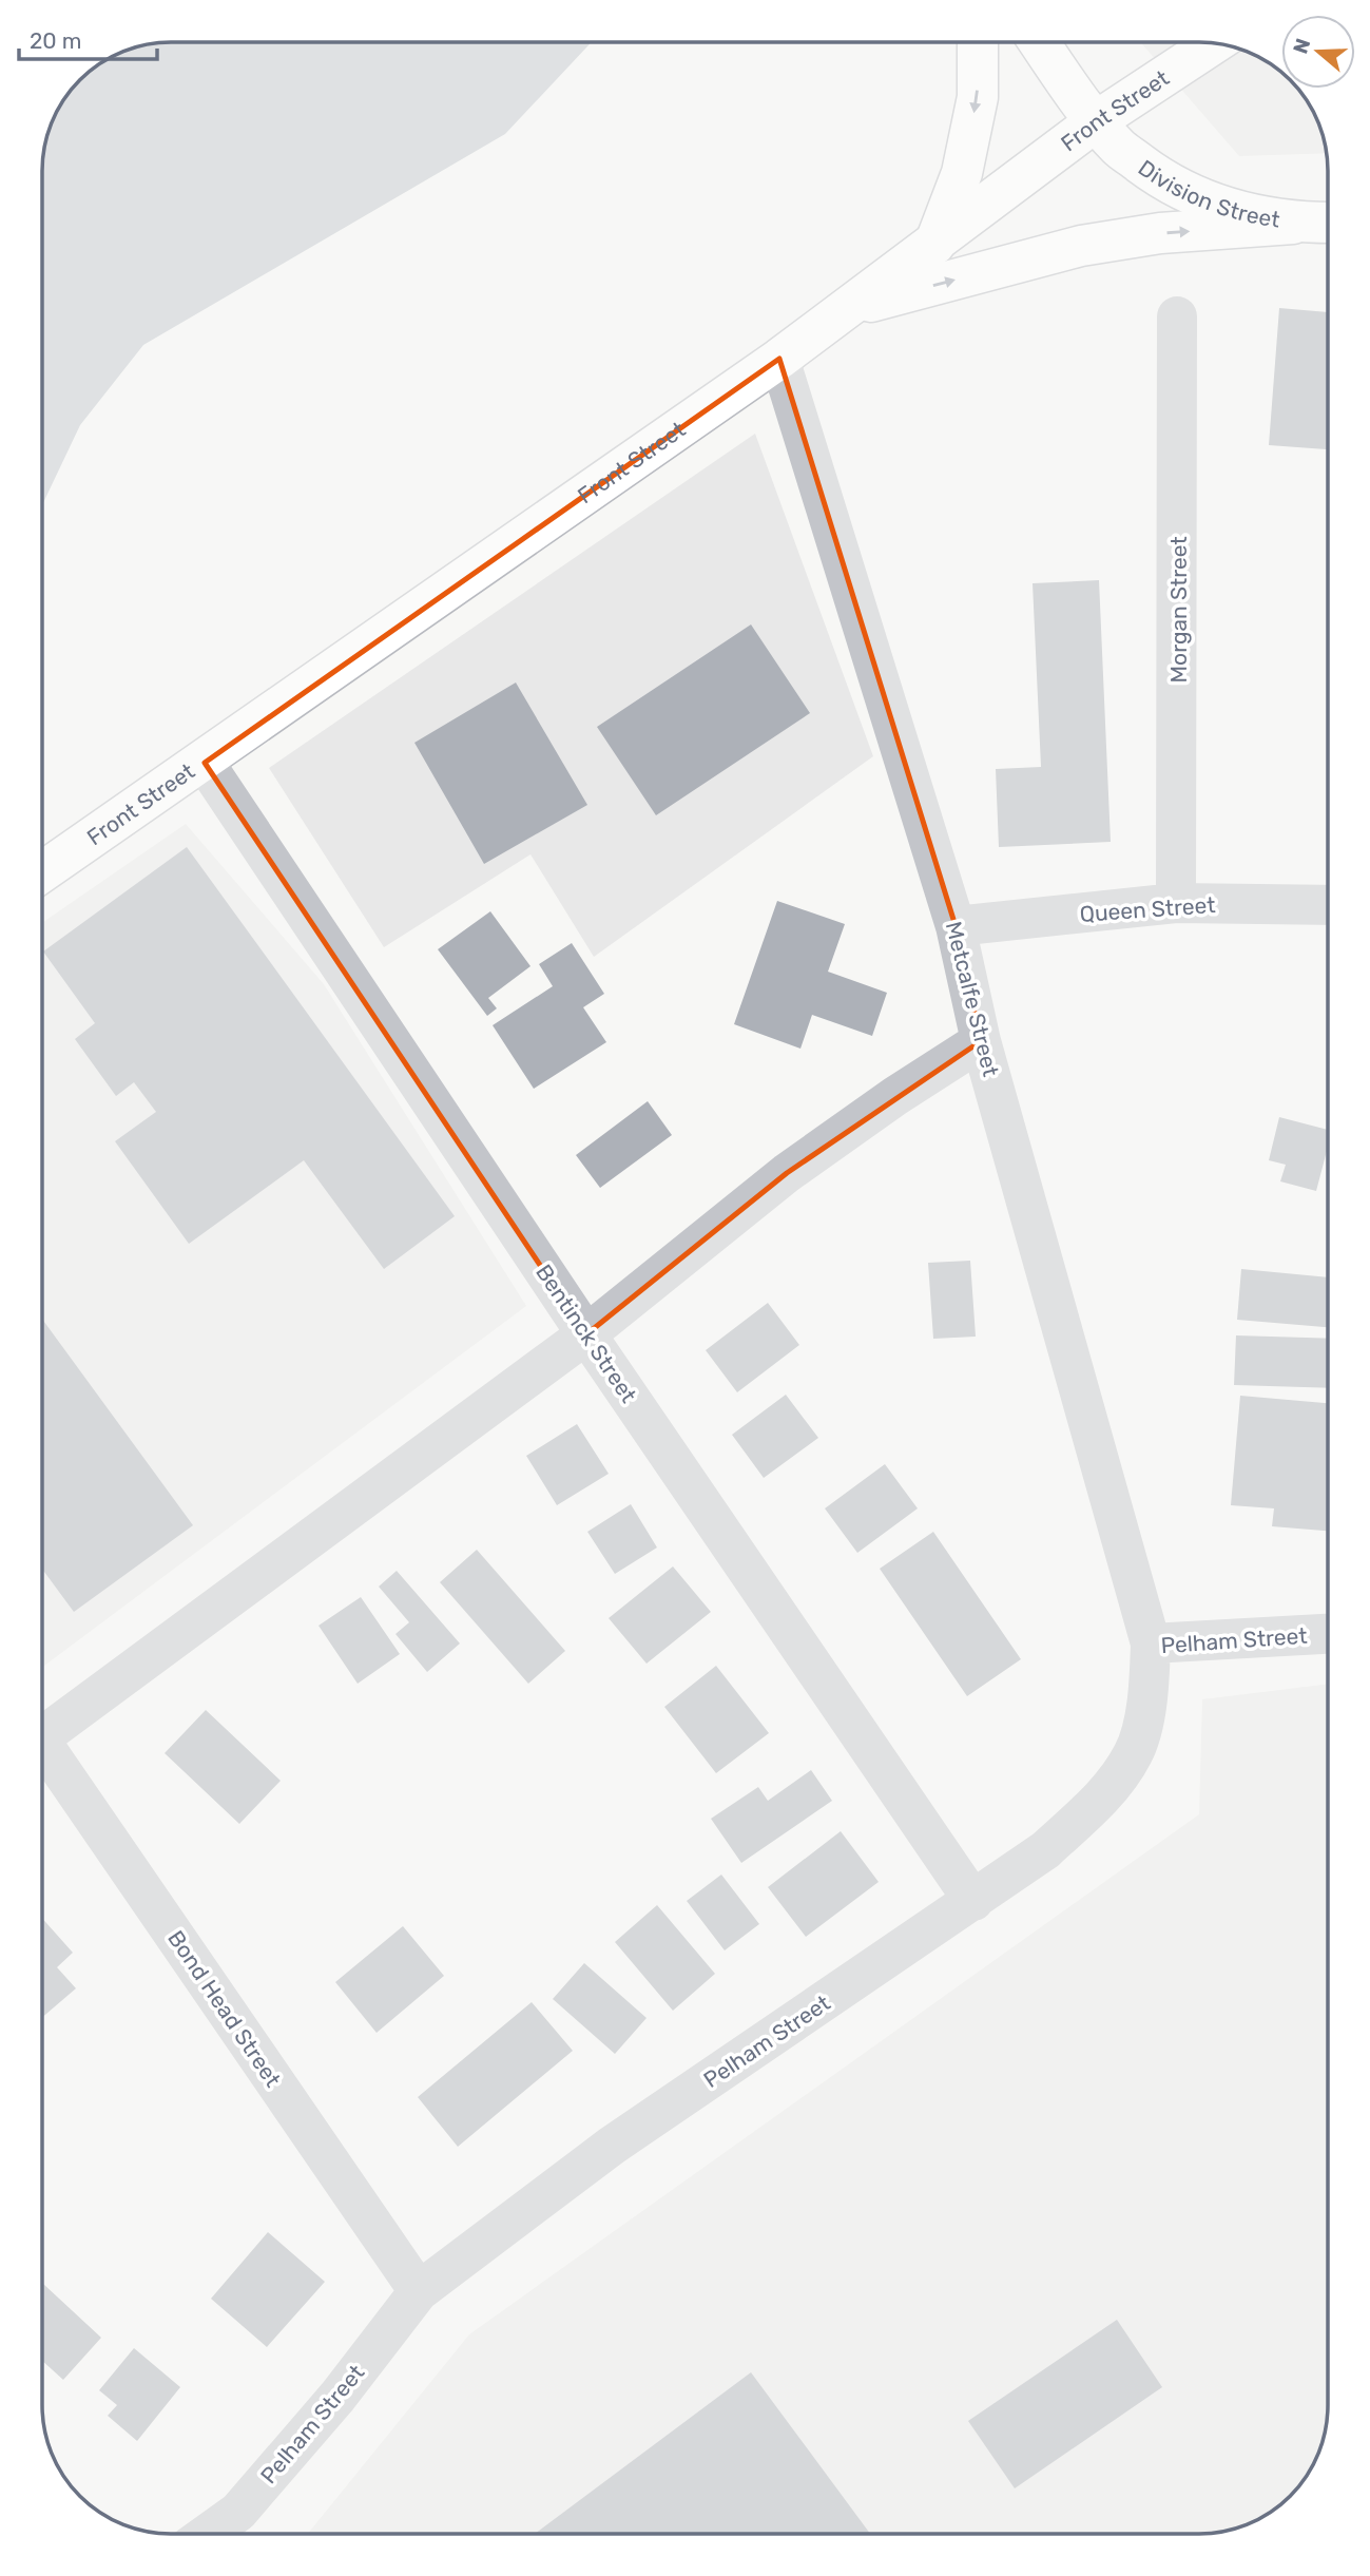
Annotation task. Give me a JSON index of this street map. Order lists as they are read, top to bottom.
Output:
{
  "streets": {
    "main road": ["Front Street", "Division Street"],
    "street": [
      "Morgan Street",
      "Queen Street",
      "Metcalfe Street",
      "Bentinck Street",
      "Pelham Street",
      "Bond Head Street"
    ]
  },
  "crossings": [
    ["Front Street", "Division Street"],
    ["Front Street", "Metcalfe Street"],
    ["Front Street", "Bentinck Street"],
    ["Morgan Street", "Queen Street"],
    ["Queen Street", "Metcalfe Street"],
    ["Metcalfe Street", "Pelham Street"],
    ["Bentinck Street", "Pelham Street"],
    ["Pelham Street", "Bond Head Street"]
  ],
  "scale_bar": "20 m",
  "north": "left"
}
